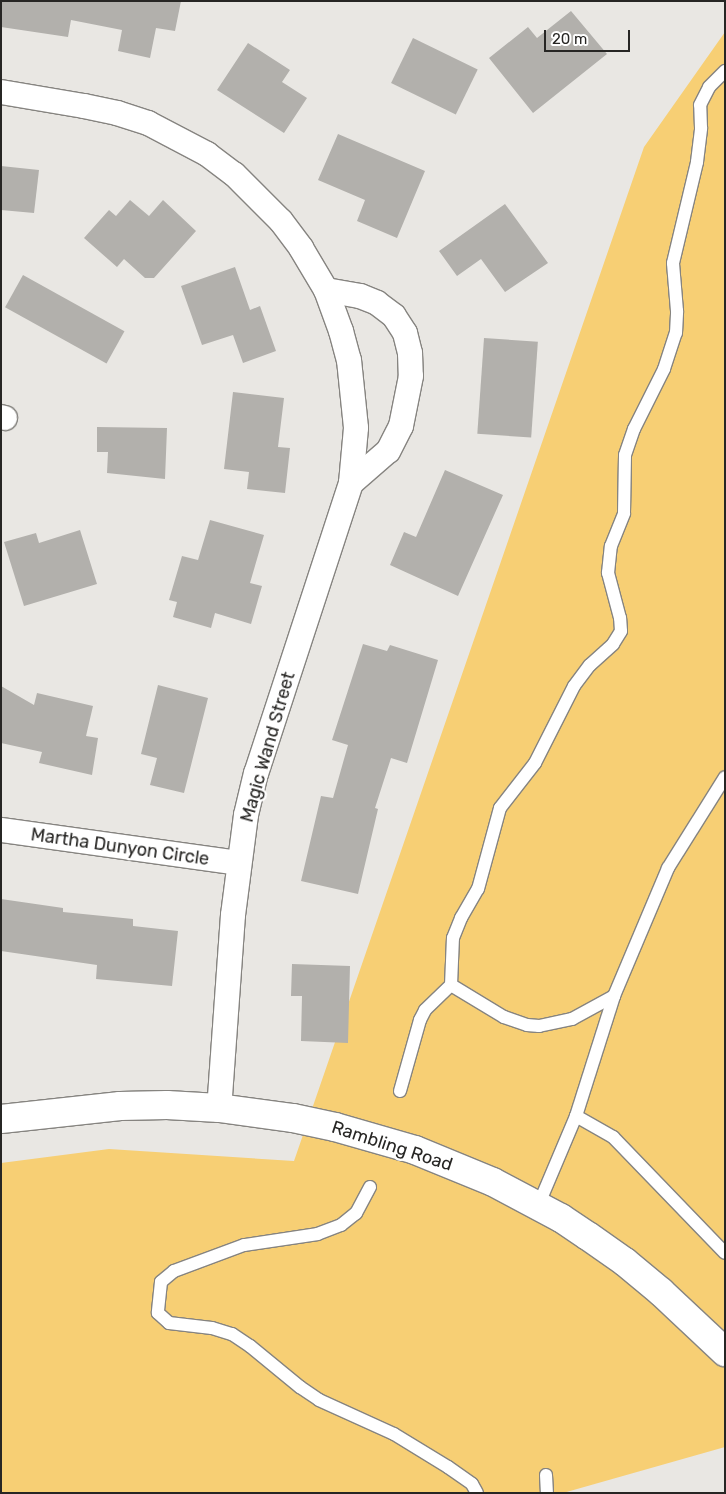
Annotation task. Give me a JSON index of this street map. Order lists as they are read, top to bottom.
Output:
{
  "streets": {
    "street": ["Magic Wand Street", "Martha Dunyon Circle", "Rambling Road"]
  },
  "crossings": [
    ["Magic Wand Street", "Martha Dunyon Circle"],
    ["Magic Wand Street", "Rambling Road"]
  ],
  "scale_bar": "20 m"
}
